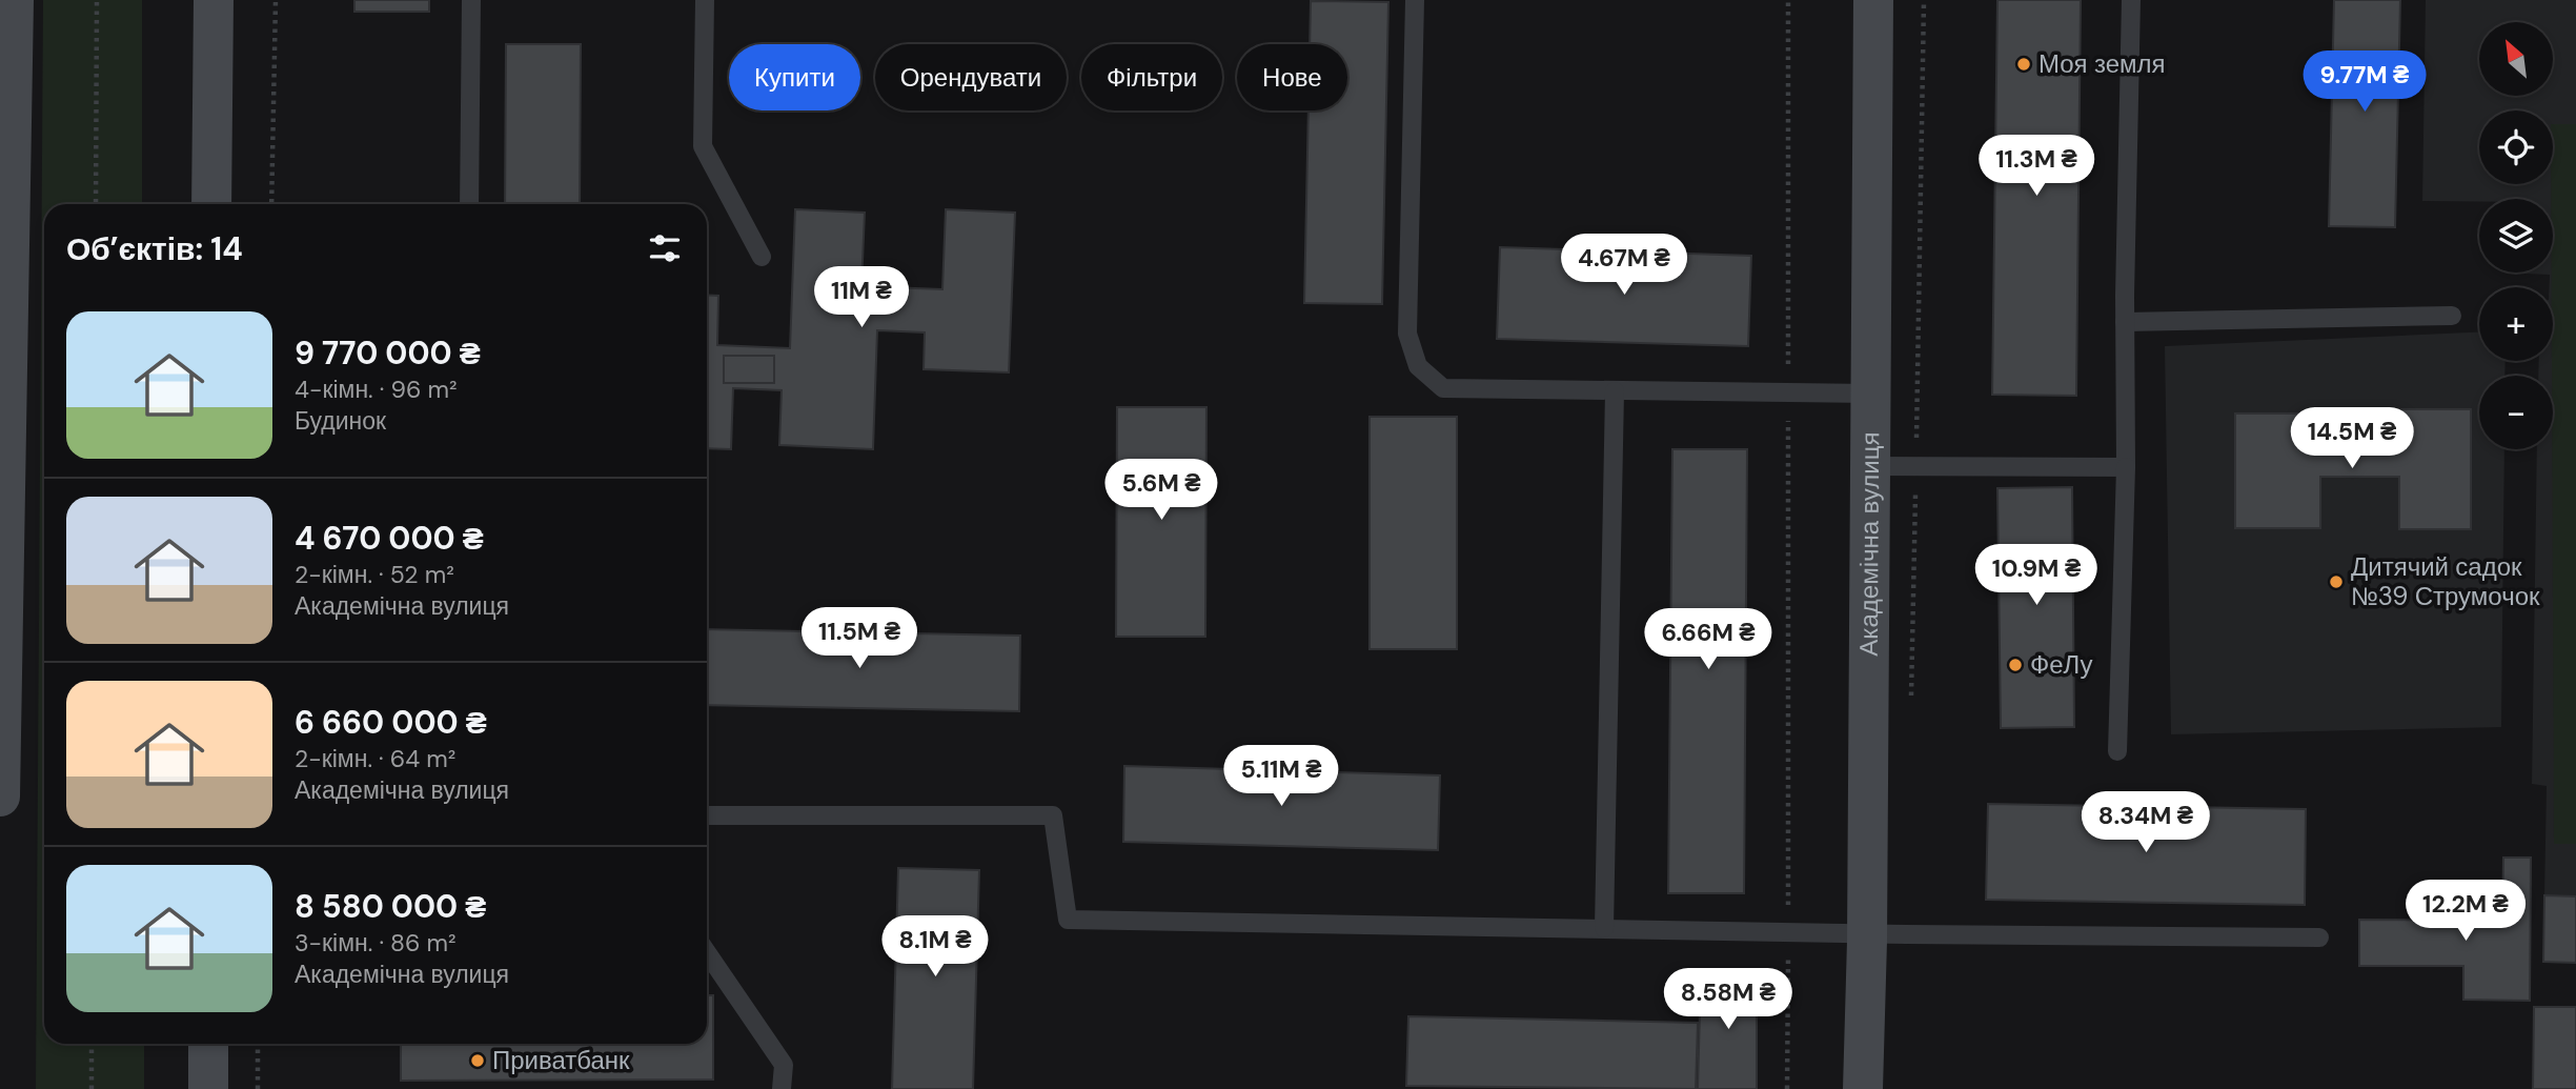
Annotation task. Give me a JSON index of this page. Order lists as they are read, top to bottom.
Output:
{
  "streets": {
    "street": ["Академічна вулиця"]
  },
  "places": [
    "Моя земля",
    "Дитячий садок №39 Струмочок",
    "ФеЛу",
    "Приватбанк"
  ],
  "north": "top left",
  "page": {
    "map_buttons": ["+", "−"],
    "chip": [
      "Купити",
      "Орендувати",
      "Фільтри",
      "Нове"
    ],
    "price": [
      "9.77M ₴",
      "11.3M ₴",
      "4.67M ₴",
      "11M ₴",
      "14.5M ₴",
      "5.6M ₴",
      "10.9M ₴",
      "11.5M ₴",
      "6.66M ₴",
      "5.11M ₴",
      "8.34M ₴",
      "12.2M ₴",
      "8.1M ₴",
      "8.58M ₴"
    ],
    "heading": "Об’єктів: 14",
    "list": [
      {
        "name": "9 770 000 ₴",
        "note": "4-кімн. · 96 m² · Будинок"
      },
      {
        "name": "4 670 000 ₴",
        "note": "2-кімн. · 52 m² · Академічна вулиця"
      },
      {
        "name": "6 660 000 ₴",
        "note": "2-кімн. · 64 m² · Академічна вулиця"
      },
      {
        "name": "8 580 000 ₴",
        "note": "3-кімн. · 86 m² · Академічна вулиця"
      }
    ]
  }
}
